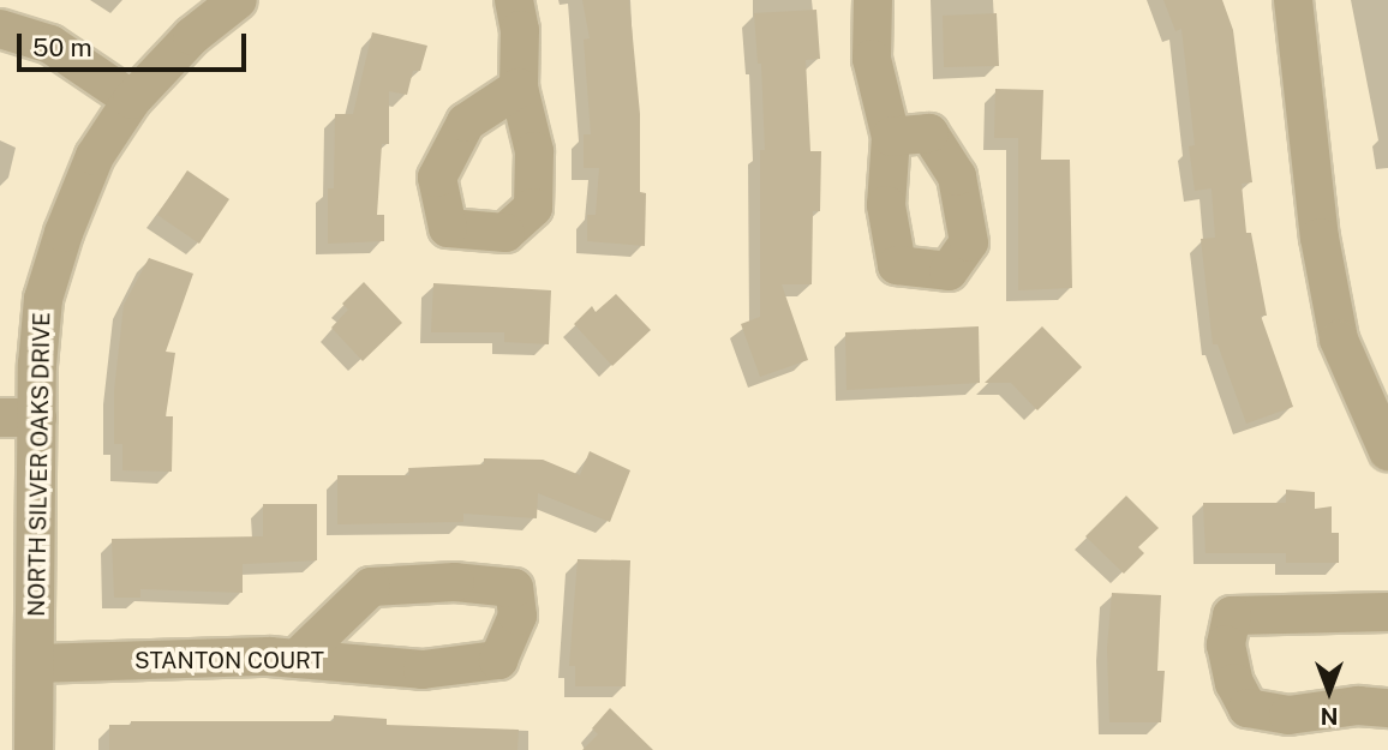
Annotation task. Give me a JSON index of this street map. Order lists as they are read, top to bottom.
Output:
{
  "streets": {
    "street": ["NORTH SILVER OAKS DRIVE", "STANTON COURT"]
  },
  "crossings": [
    ["NORTH SILVER OAKS DRIVE", "STANTON COURT"]
  ],
  "scale_bar": "50 m",
  "north": "bottom"
}
